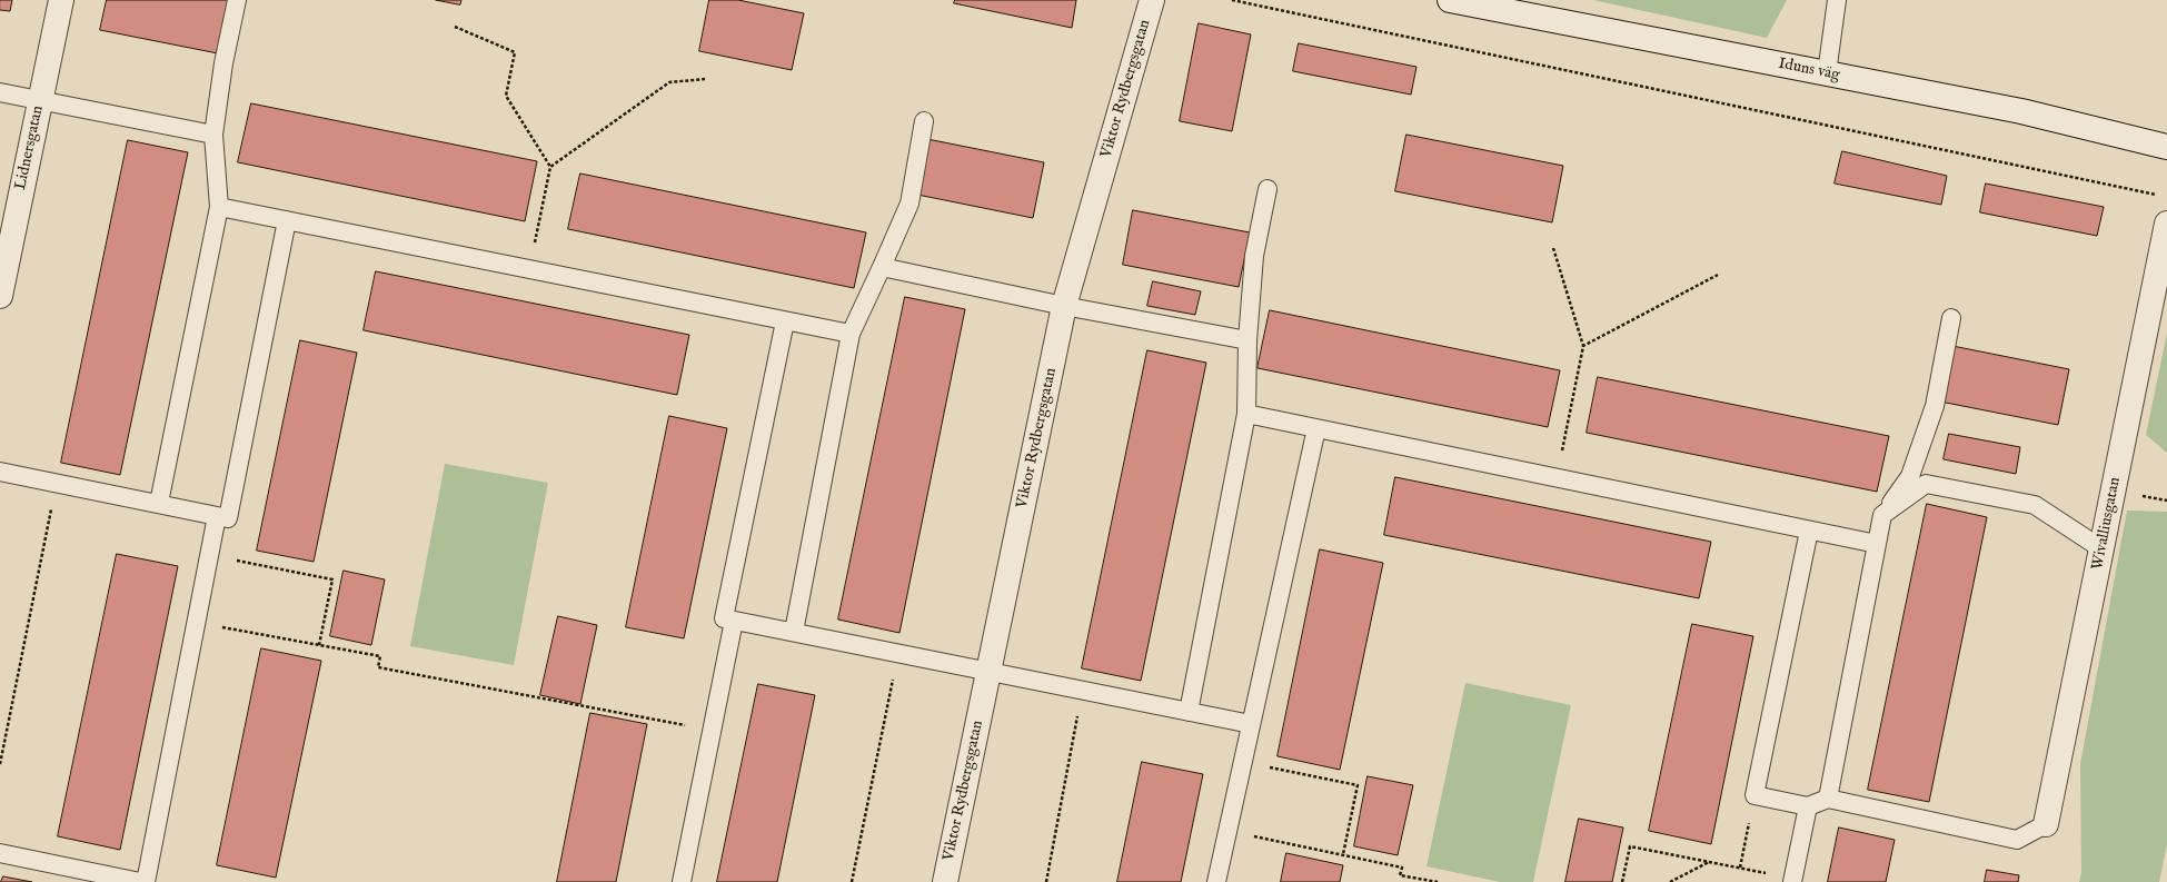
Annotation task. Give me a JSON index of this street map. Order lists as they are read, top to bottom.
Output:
{
  "streets": {
    "street": [
      "Iduns väg",
      "Viktor Rydbergsgatan",
      "Lidnersgatan",
      "Wivalliusgatan"
    ]
  }
}
